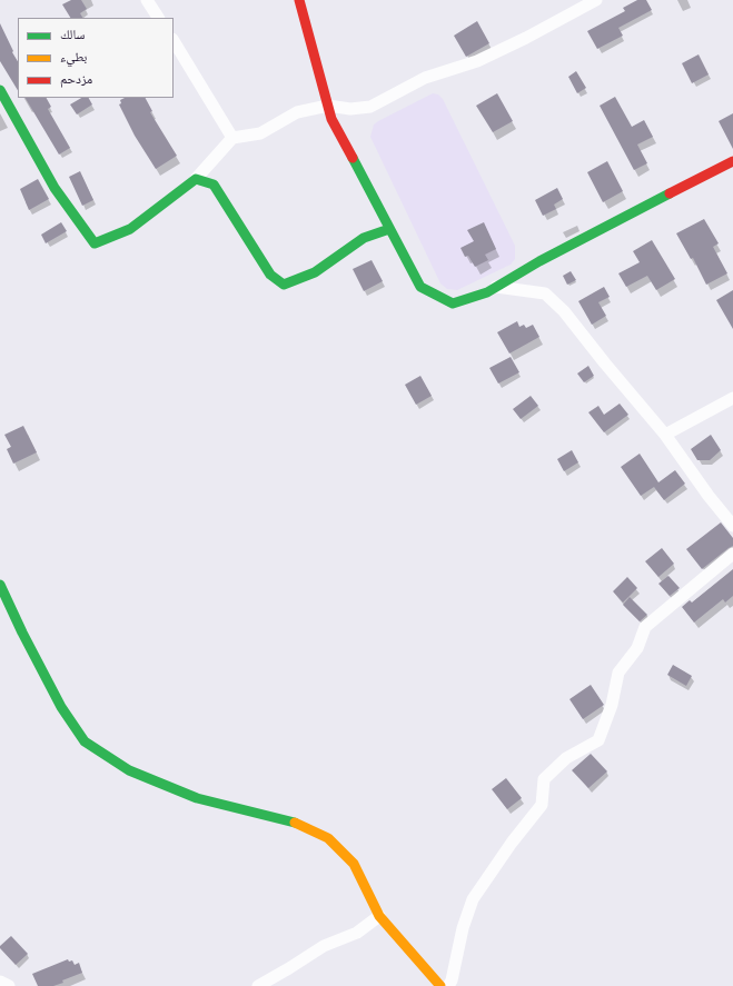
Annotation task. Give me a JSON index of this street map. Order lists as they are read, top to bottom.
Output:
{
  "legend": ["سالك", "بطيء", "مزدحم"]
}
